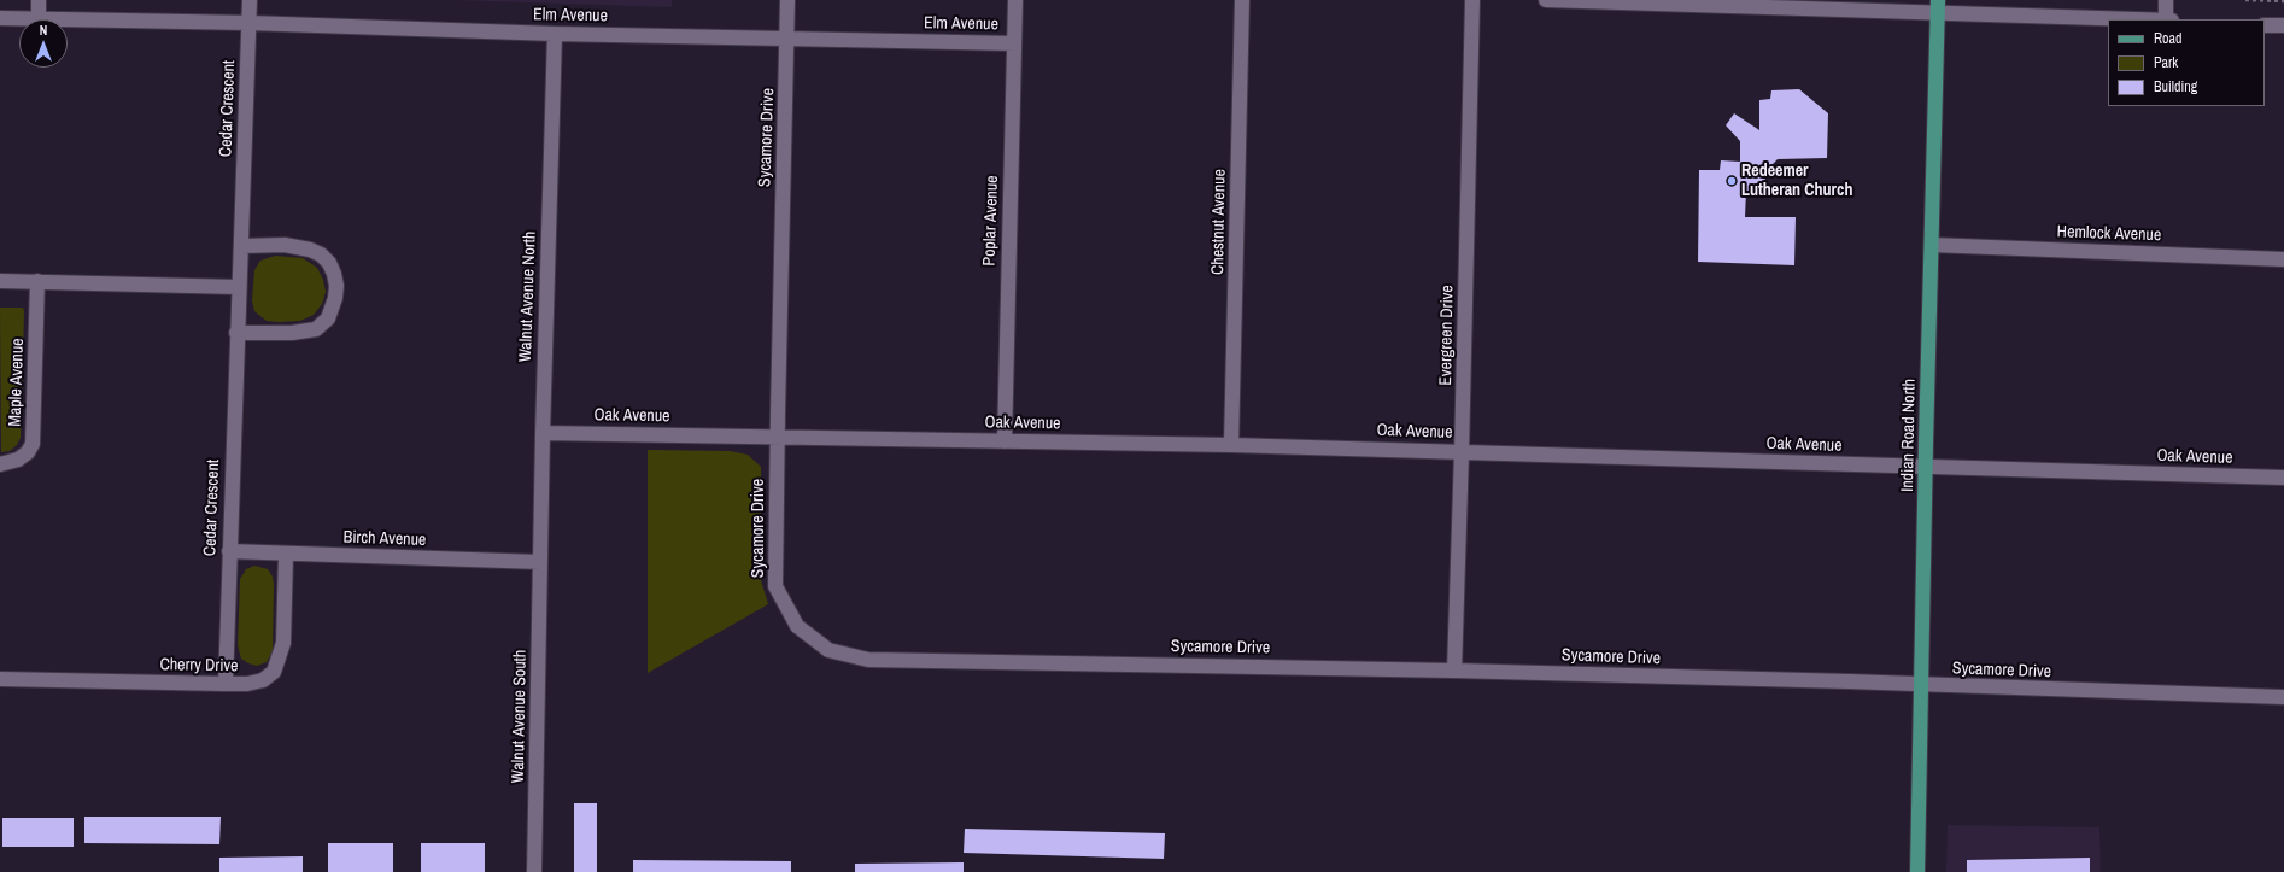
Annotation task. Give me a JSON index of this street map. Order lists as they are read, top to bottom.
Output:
{
  "streets": {
    "main road": ["Indian Road North"],
    "street": [
      "Elm Avenue",
      "Cedar Crescent",
      "Sycamore Drive",
      "Poplar Avenue",
      "Chestnut Avenue",
      "Hemlock Avenue",
      "Walnut Avenue North",
      "Evergreen Drive",
      "Maple Avenue",
      "Oak Avenue",
      "Birch Avenue",
      "Cherry Drive",
      "Walnut Avenue South"
    ]
  },
  "crossings": [
    ["Elm Avenue", "Cedar Crescent"],
    ["Elm Avenue", "Sycamore Drive"],
    ["Elm Avenue", "Poplar Avenue"],
    ["Elm Avenue", "Walnut Avenue North"],
    ["Cedar Crescent", "Birch Avenue"],
    ["Cedar Crescent", "Cherry Drive"],
    ["Sycamore Drive", "Evergreen Drive"],
    ["Sycamore Drive", "Oak Avenue"],
    ["Sycamore Drive", "Indian Road North"],
    ["Poplar Avenue", "Oak Avenue"],
    ["Chestnut Avenue", "Oak Avenue"],
    ["Hemlock Avenue", "Indian Road North"],
    ["Walnut Avenue North", "Oak Avenue"],
    ["Walnut Avenue North", "Birch Avenue"],
    ["Walnut Avenue North", "Walnut Avenue South"],
    ["Evergreen Drive", "Oak Avenue"],
    ["Oak Avenue", "Indian Road North"],
    ["Birch Avenue", "Cherry Drive"],
    ["Birch Avenue", "Walnut Avenue South"]
  ],
  "places": ["Redeemer Lutheran Church"],
  "legend": ["Road", "Park", "Building"],
  "north": "top"
}
